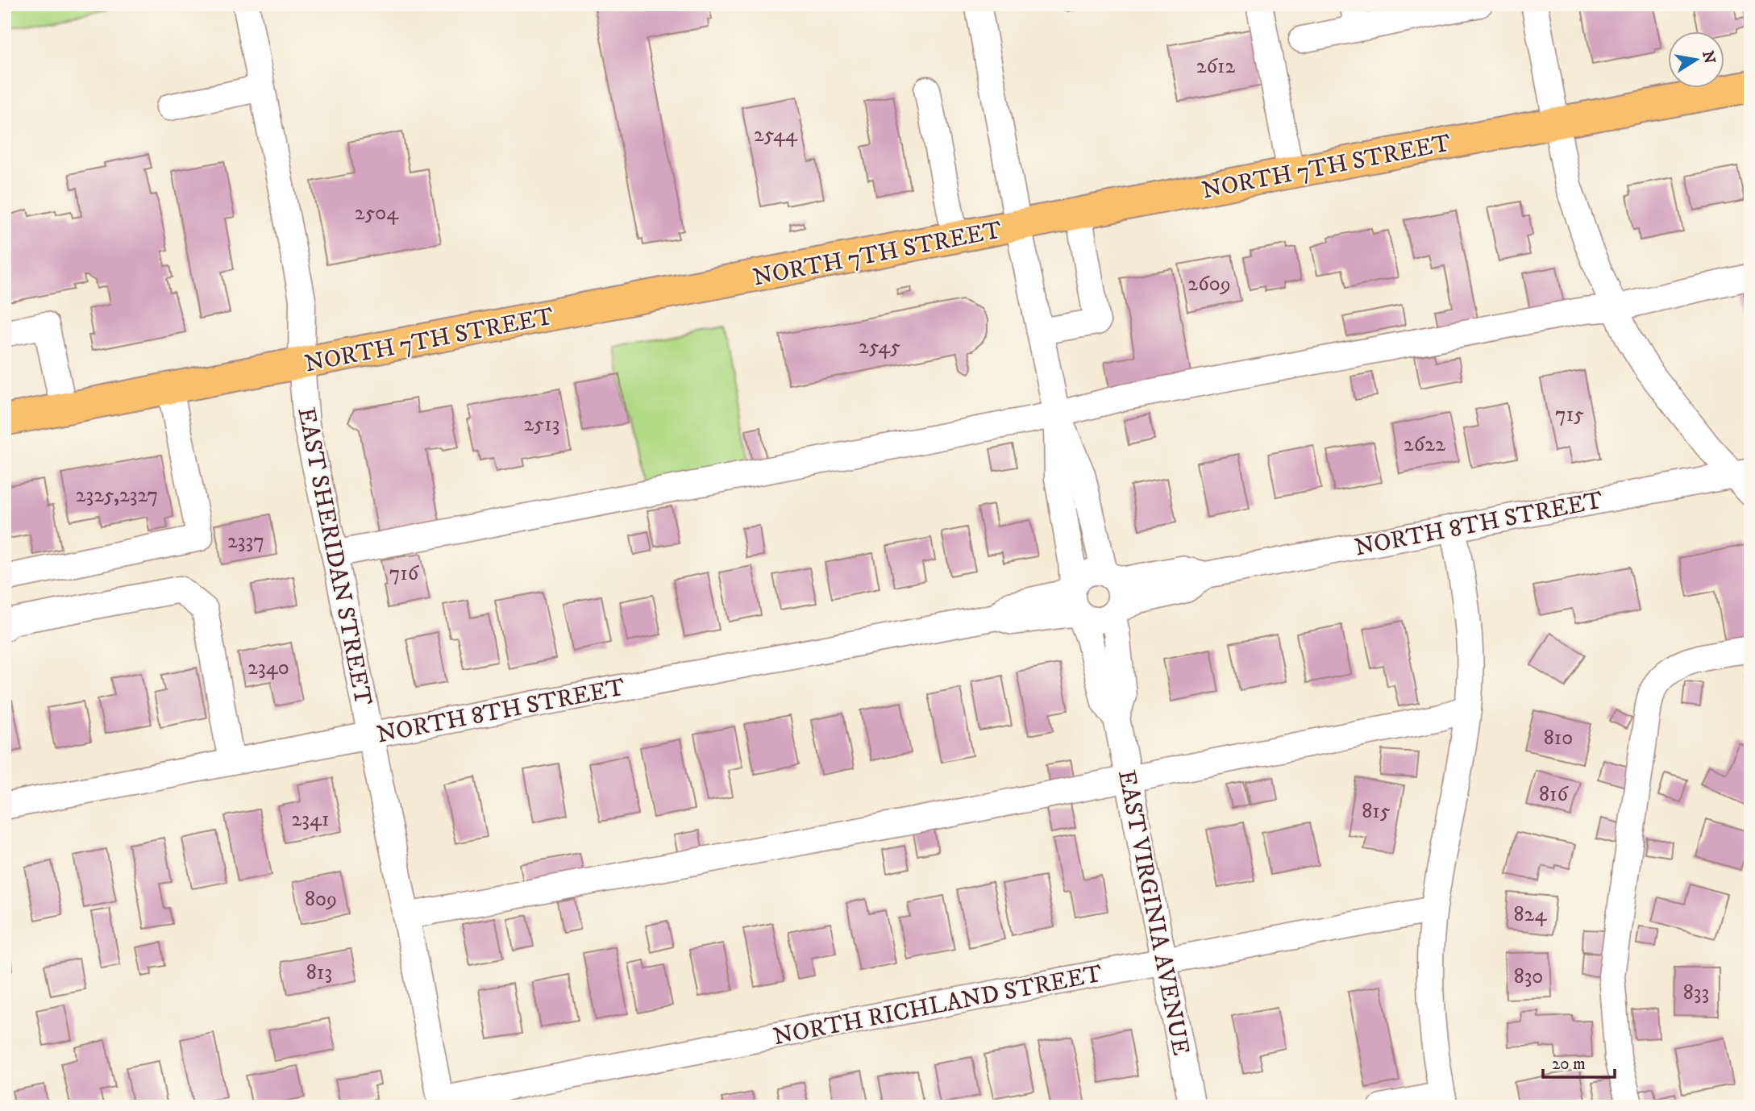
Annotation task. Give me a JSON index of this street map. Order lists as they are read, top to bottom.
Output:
{
  "streets": {
    "main road": ["NORTH 7TH STREET"],
    "street": [
      "NORTH 8TH STREET",
      "EAST SHERIDAN STREET",
      "EAST VIRGINIA AVENUE",
      "NORTH RICHLAND STREET"
    ]
  },
  "crossings": [
    ["NORTH 7TH STREET", "EAST SHERIDAN STREET"],
    ["NORTH 8TH STREET", "EAST SHERIDAN STREET"],
    ["NORTH 8TH STREET", "EAST VIRGINIA AVENUE"],
    ["EAST SHERIDAN STREET", "NORTH RICHLAND STREET"],
    ["EAST VIRGINIA AVENUE", "NORTH RICHLAND STREET"]
  ],
  "house_numbers": [
    "2612",
    "2544",
    "2504",
    "2609",
    "2545",
    "715",
    "2513",
    "2622",
    "2325,2327",
    "2337",
    "716",
    "2340",
    "810",
    "816",
    "815",
    "2341",
    "809",
    "824",
    "813",
    "830",
    "833"
  ],
  "scale_bar": "20 m",
  "north": "right"
}
